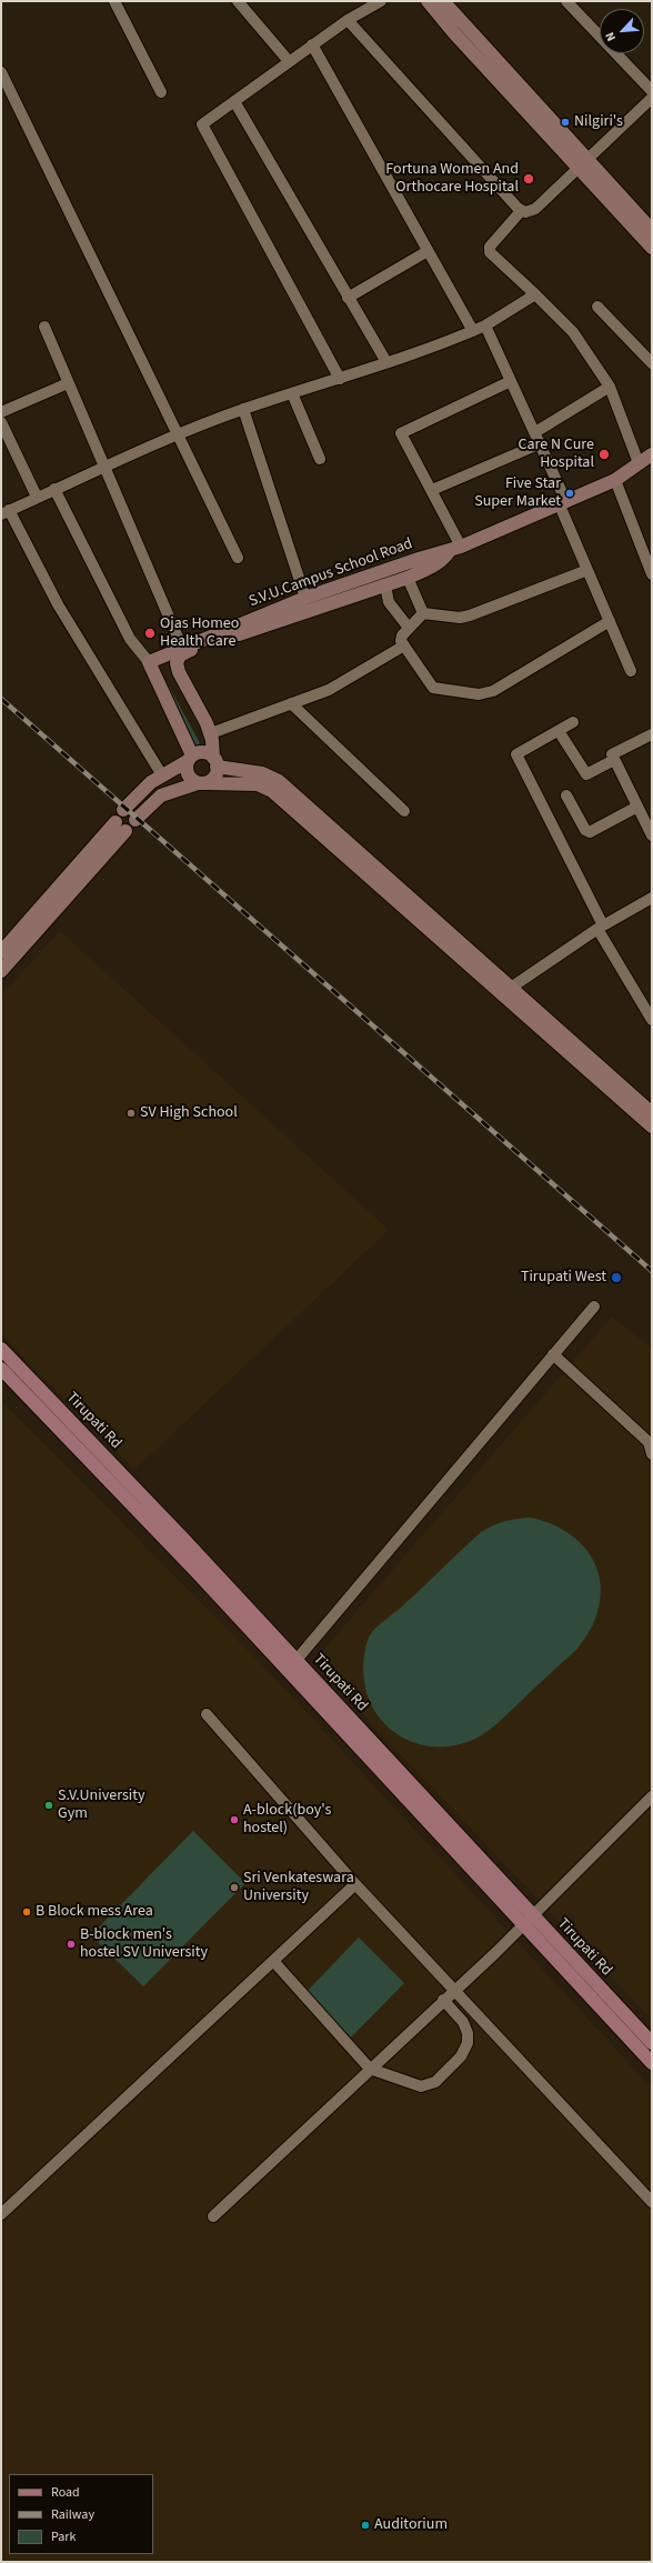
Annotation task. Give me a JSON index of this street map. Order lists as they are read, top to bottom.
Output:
{
  "streets": {
    "main road": ["Tirupati Rd"],
    "street": ["S.V.U.Campus School Road"]
  },
  "places": [
    "Nilgiri's",
    "Fortuna Women And Orthocare Hospital",
    "Care N Cure Hospital",
    "Five Star Super Market",
    "Ojas Homeo Health Care",
    "SV High School",
    "Tirupati West",
    "S.V.University Gym",
    "A-block(boy's hostel)",
    "Sri Venkateswara University",
    "B Block mess Area",
    "B-block men's hostel SV University",
    "Auditorium"
  ],
  "legend": ["Road", "Railway", "Park"],
  "north": "bottom left"
}
